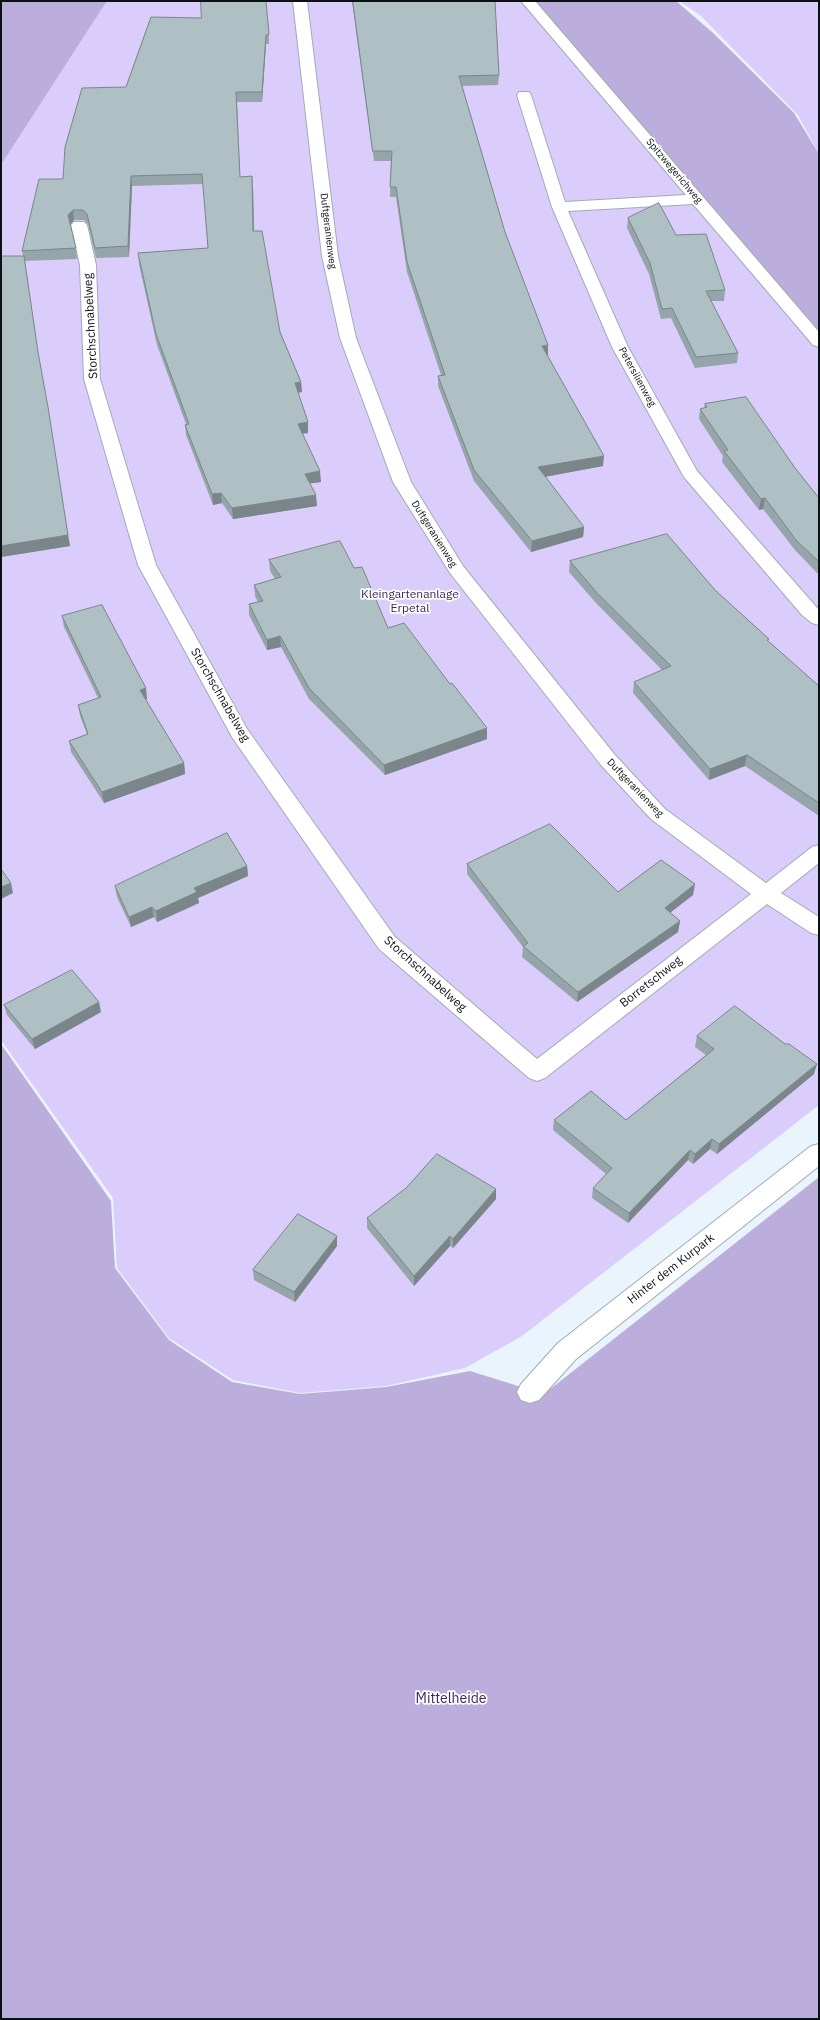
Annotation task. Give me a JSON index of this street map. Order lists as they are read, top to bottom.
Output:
{
  "streets": {
    "street": [
      "Spitzwegerichweg",
      "Duftgeranienweg",
      "Storchschnabelweg",
      "Petersilienweg",
      "Borretschweg",
      "Hinter dem Kurpark"
    ]
  },
  "crossings": [
    ["Duftgeranienweg", "Borretschweg"],
    ["Storchschnabelweg", "Borretschweg"]
  ],
  "parks": ["Kleingartenanlage Erpetal", "Mittelheide"]
}
